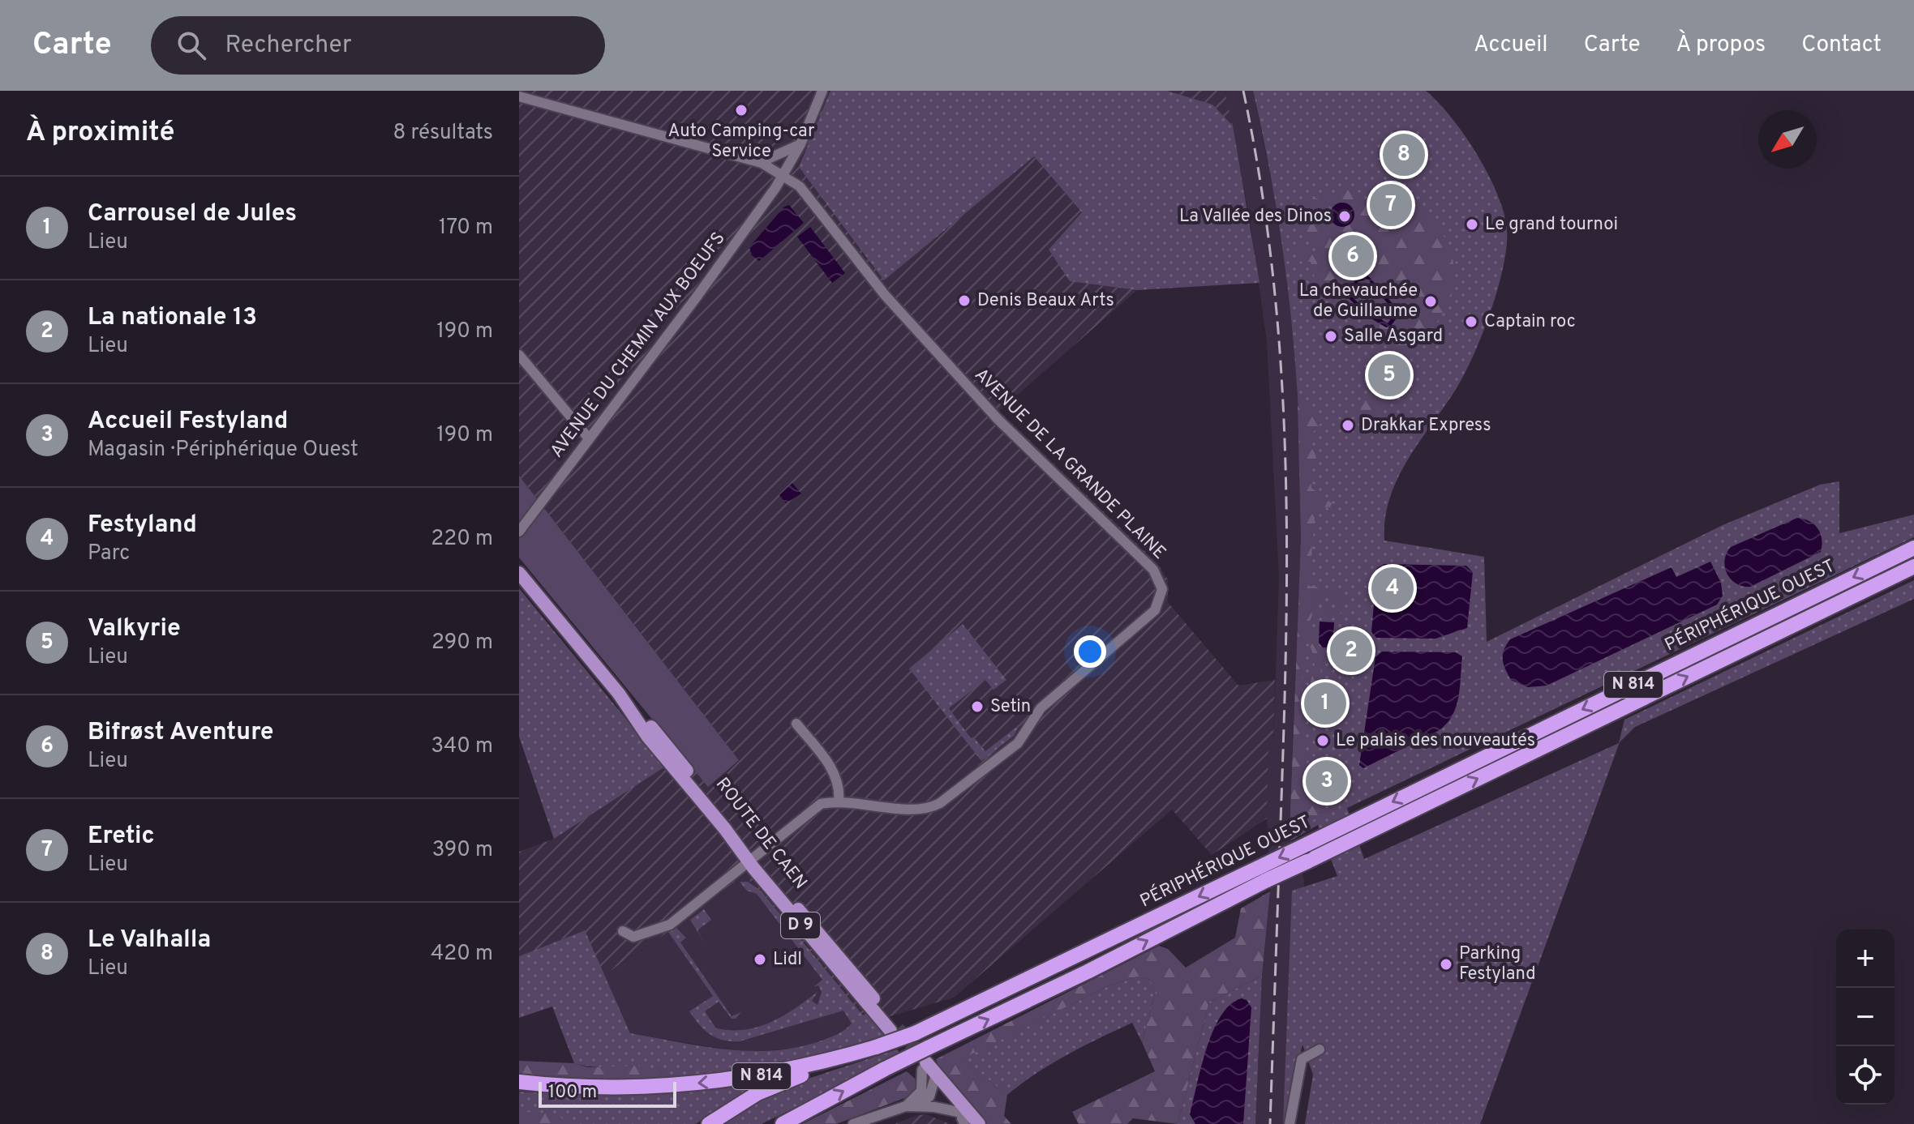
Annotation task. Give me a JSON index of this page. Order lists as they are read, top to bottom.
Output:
{
  "streets": {
    "highway": ["PÉRIPHÉRIQUE OUEST", "N 814"],
    "main road": ["ROUTE DE CAEN", "D 9"],
    "street": ["AVENUE DU CHEMIN AUX BOEUFS", "AVENUE DE LA GRANDE PLAINE"]
  },
  "crossings": [
    ["AVENUE DU CHEMIN AUX BOEUFS", "AVENUE DE LA GRANDE PLAINE"],
    ["AVENUE DE LA GRANDE PLAINE", "ROUTE DE CAEN"]
  ],
  "places": [
    "Auto Camping-car Service",
    "La Vallée des Dinos",
    "Le grand tournoi",
    "Denis Beaux Arts",
    "La chevauchée de Guillaume",
    "Captain roc",
    "Salle Asgard",
    "Drakkar Express",
    "Setin",
    "Le palais des nouveautés",
    "Lidl",
    "Parking Festyland"
  ],
  "scale_bar": "100 m",
  "north": "bottom left",
  "page": {
    "header": "Carte",
    "search": "Rechercher",
    "nav": [
      "Accueil",
      "Carte",
      "À propos",
      "Contact"
    ],
    "heading": ["À proximité", "8 résultats"],
    "pins": [
      "8",
      "7",
      "6",
      "5",
      "4",
      "2",
      "1",
      "3"
    ],
    "list": [
      {
        "mark": "1",
        "name": "Carrousel de Jules",
        "note": "Lieu",
        "value": "170 m"
      },
      {
        "mark": "2",
        "name": "La nationale 13",
        "note": "Lieu",
        "value": "190 m"
      },
      {
        "mark": "3",
        "name": "Accueil Festyland",
        "note": "Magasin · Périphérique Ouest",
        "value": "190 m"
      },
      {
        "mark": "4",
        "name": "Festyland",
        "note": "Parc",
        "value": "220 m"
      },
      {
        "mark": "5",
        "name": "Valkyrie",
        "note": "Lieu",
        "value": "290 m"
      },
      {
        "mark": "6",
        "name": "Bifrøst Aventure",
        "note": "Lieu",
        "value": "340 m"
      },
      {
        "mark": "7",
        "name": "Eretic",
        "note": "Lieu",
        "value": "390 m"
      },
      {
        "mark": "8",
        "name": "Le Valhalla",
        "note": "Lieu",
        "value": "420 m"
      }
    ],
    "map_buttons": ["+", "−"],
    "scale": "100 m"
  }
}
